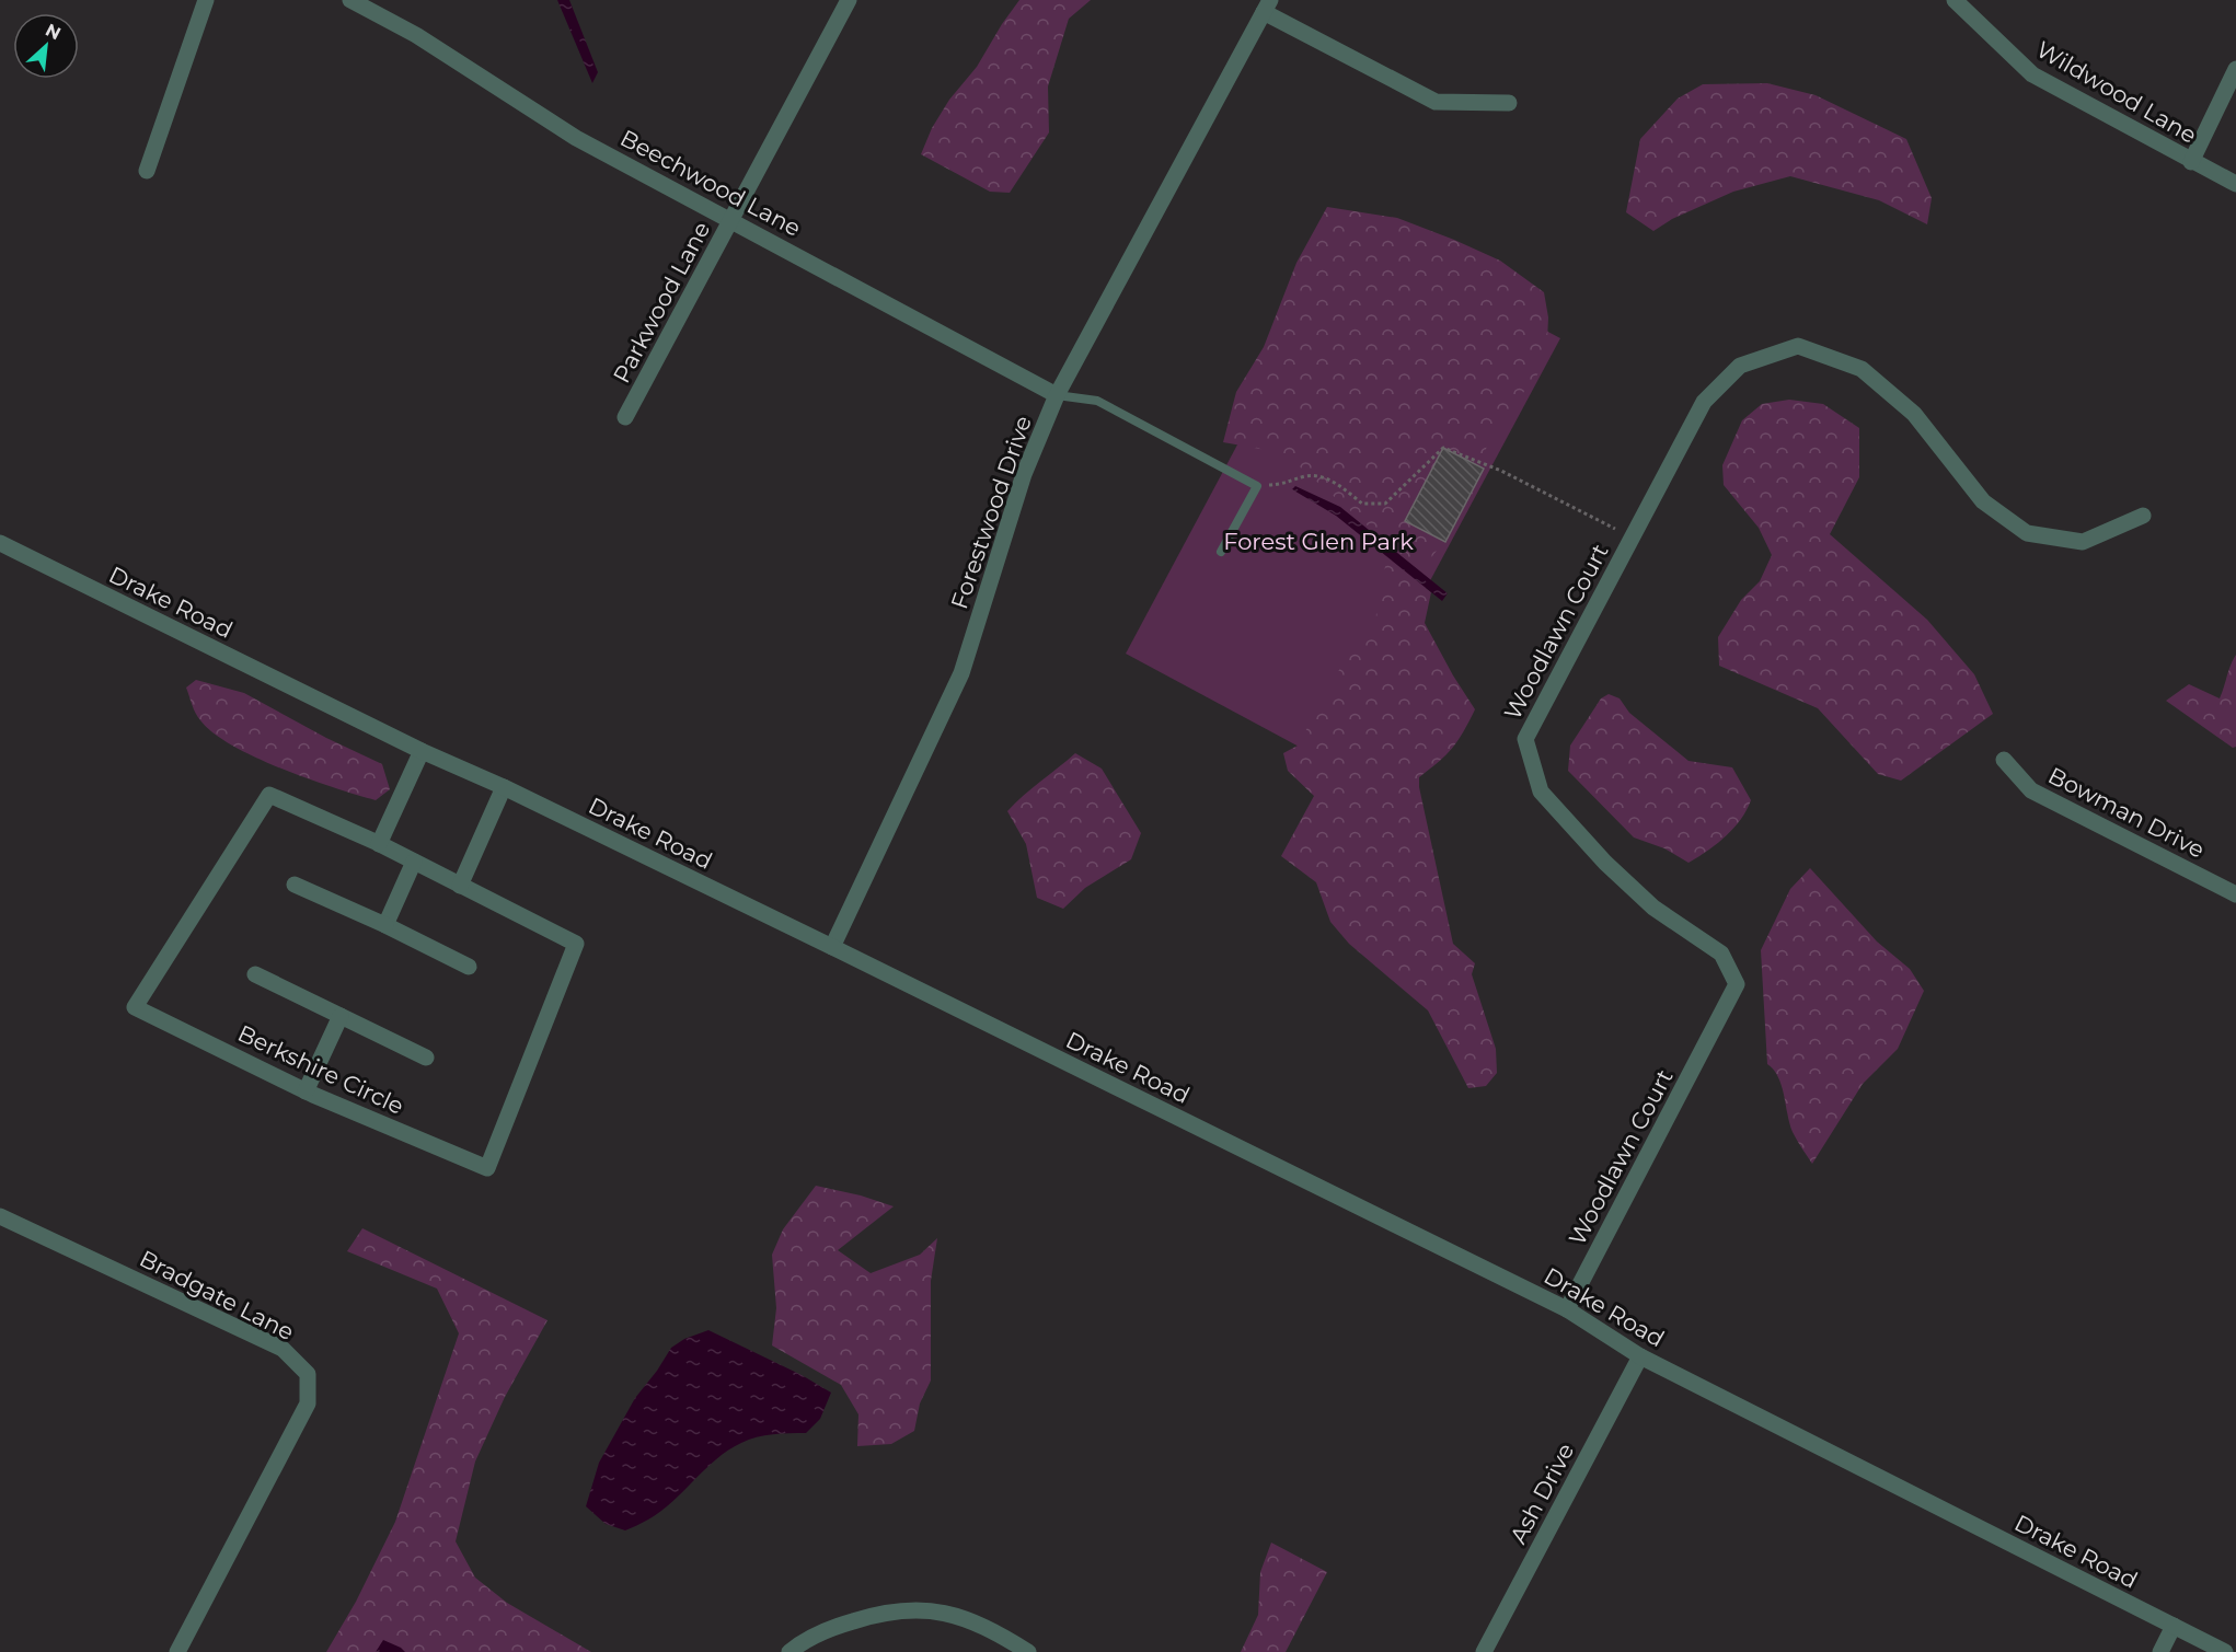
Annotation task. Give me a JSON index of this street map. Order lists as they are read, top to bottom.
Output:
{
  "streets": {
    "street": [
      "Wildwood Lane",
      "Beechwood Lane",
      "Parkwood Lane",
      "Forestwood Drive",
      "Drake Road",
      "Woodlawn Court",
      "Bowman Drive",
      "Berkshire Circle",
      "Bradgate Lane",
      "Ash Drive"
    ]
  },
  "crossings": [
    ["Beechwood Lane", "Parkwood Lane"],
    ["Beechwood Lane", "Forestwood Drive"],
    ["Forestwood Drive", "Drake Road"],
    ["Drake Road", "Woodlawn Court"],
    ["Drake Road", "Ash Drive"]
  ],
  "parks": ["Forest Glen Park"],
  "north": "top right"
}
